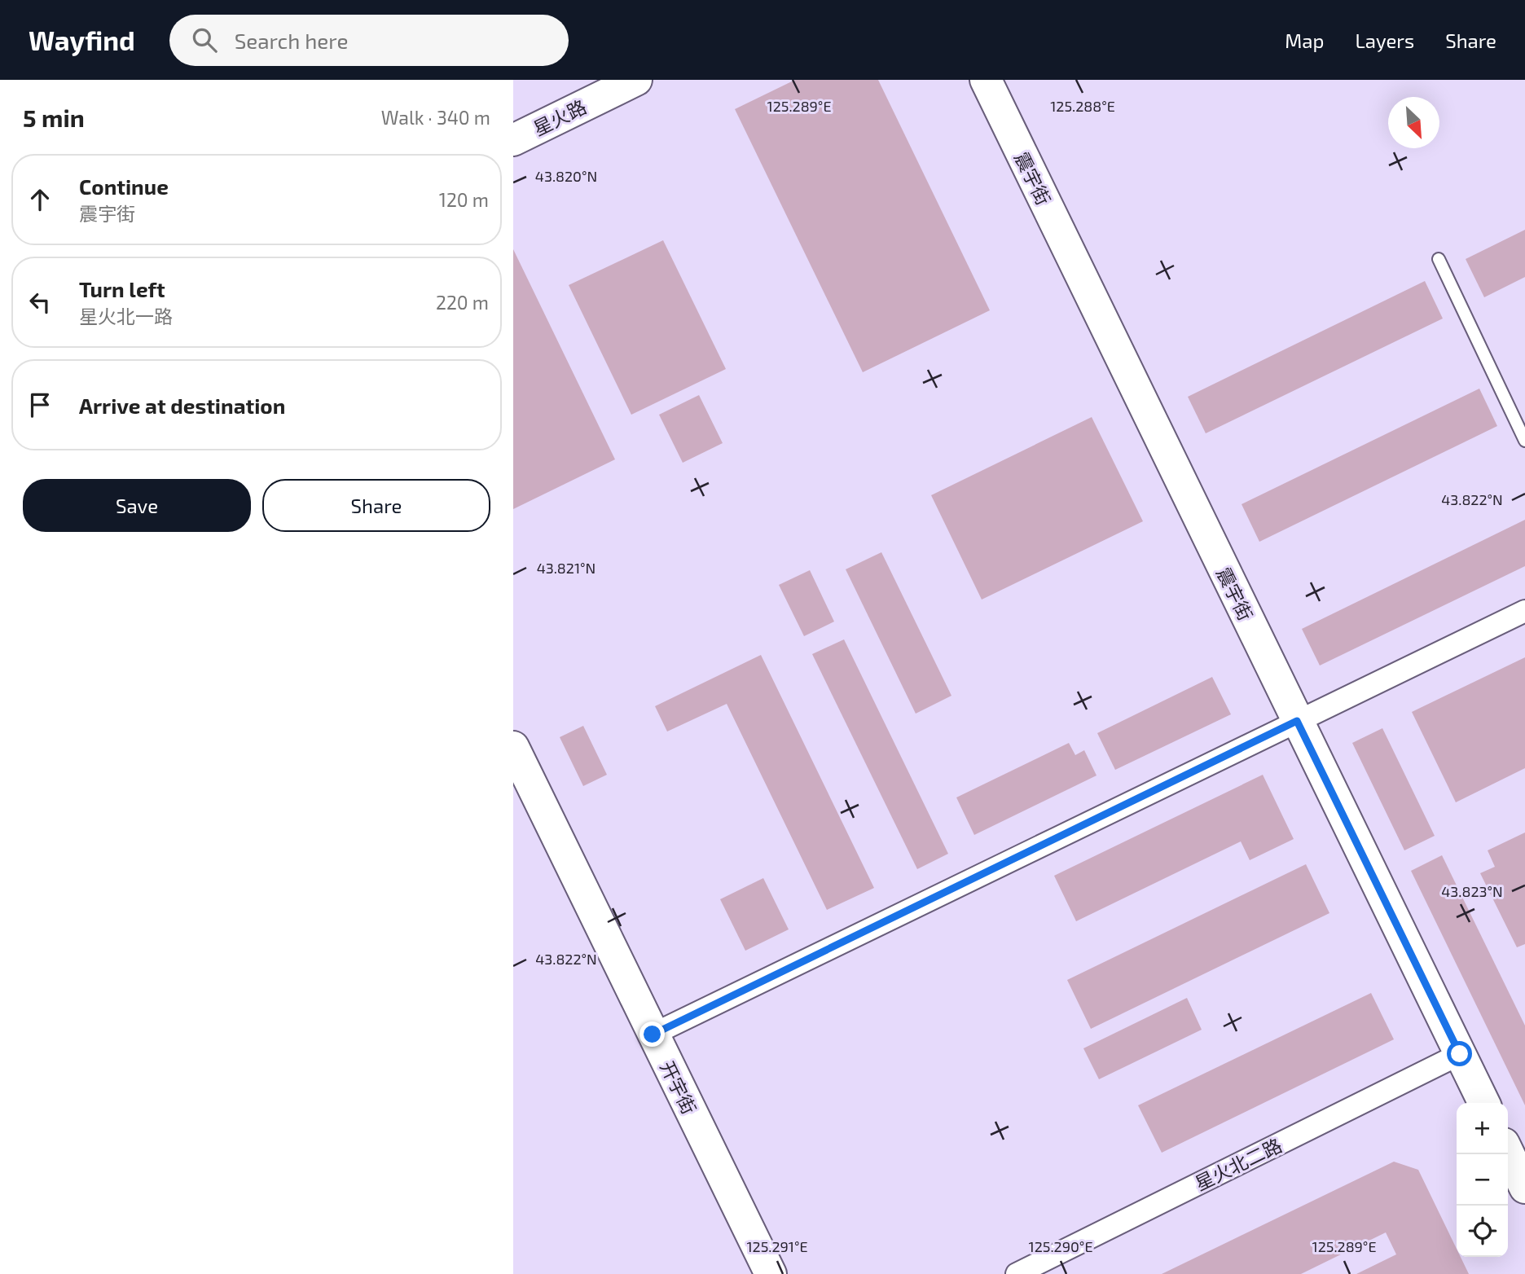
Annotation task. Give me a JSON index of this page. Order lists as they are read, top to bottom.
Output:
{
  "streets": {
    "street": [
      "星火路",
      "震宇街",
      "开宇街",
      "星火北二路"
    ]
  },
  "crossings": [
    ["震宇街", "星火北二路"]
  ],
  "north": "bottom right",
  "page": {
    "header": "Wayfind",
    "search": "Search here",
    "nav": ["Map", "Layers", "Share"],
    "heading": ["5 min", "Walk · 340 m"],
    "list": [
      ["Continue", "震宇街", "120 m"],
      ["Turn left", "星火北一路", "220 m"],
      "Arrive at destination"
    ],
    "buttons": ["Save", "Share"],
    "map_buttons": ["+", "−"]
  },
  "coordinates": [
    "125.289°E",
    "125.288°E",
    "43.820°N",
    "43.822°N",
    "43.821°N",
    "43.823°N",
    "125.291°E",
    "125.290°E"
  ]
}
